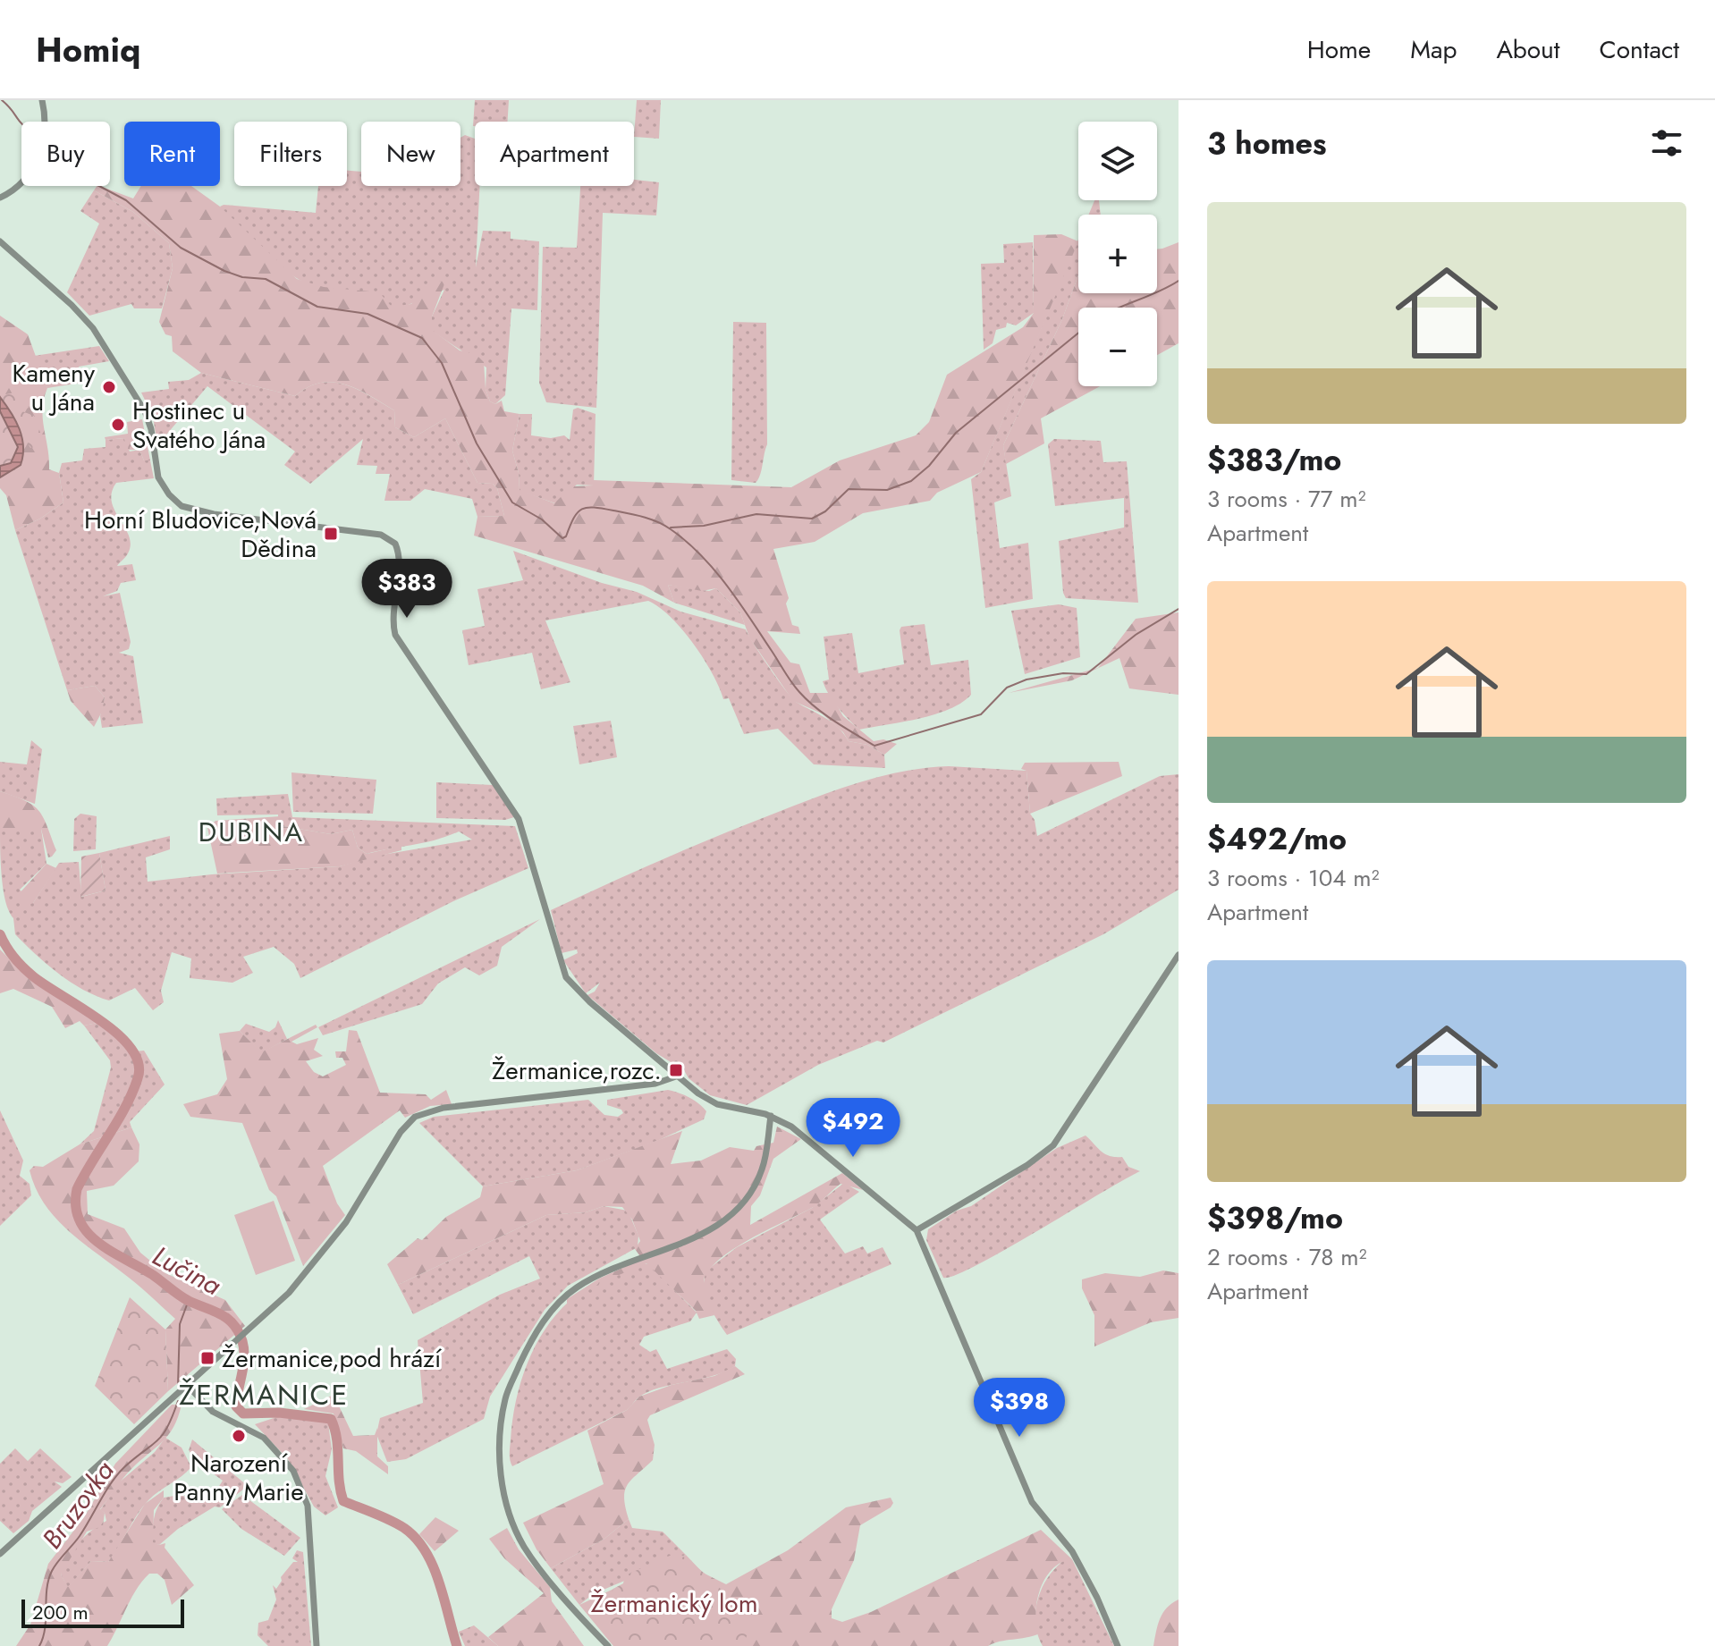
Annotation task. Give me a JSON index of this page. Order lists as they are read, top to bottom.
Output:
{
  "districts": ["DUBINA", "ŽERMANICE"],
  "water": ["Lučina", "Bruzovka"],
  "parks": ["Žermanický lom"],
  "places": {
    "other": ["Kameny u Jána", "Hostinec u Svatého Jána", "Narození Panny Marie"],
    "transit": ["Horní Bludovice,Nová Dědina", "Žermanice,rozc.", "Žermanice,pod hrází"]
  },
  "scale_bar": "200 m",
  "page": {
    "header": "Homiq",
    "nav": [
      "Home",
      "Map",
      "About",
      "Contact"
    ],
    "heading": "3 homes",
    "map_buttons": ["+", "−"],
    "chip": [
      "Buy",
      "Rent",
      "Filters",
      "New",
      "Apartment"
    ],
    "list": [
      {
        "name": "$383/mo",
        "note": "3 rooms · 77 m² · Apartment"
      },
      {
        "name": "$492/mo",
        "note": "3 rooms · 104 m² · Apartment"
      },
      {
        "name": "$398/mo",
        "note": "2 rooms · 78 m² · Apartment"
      }
    ],
    "price": ["$383", "$492", "$398"],
    "scale": "200 m"
  }
}
